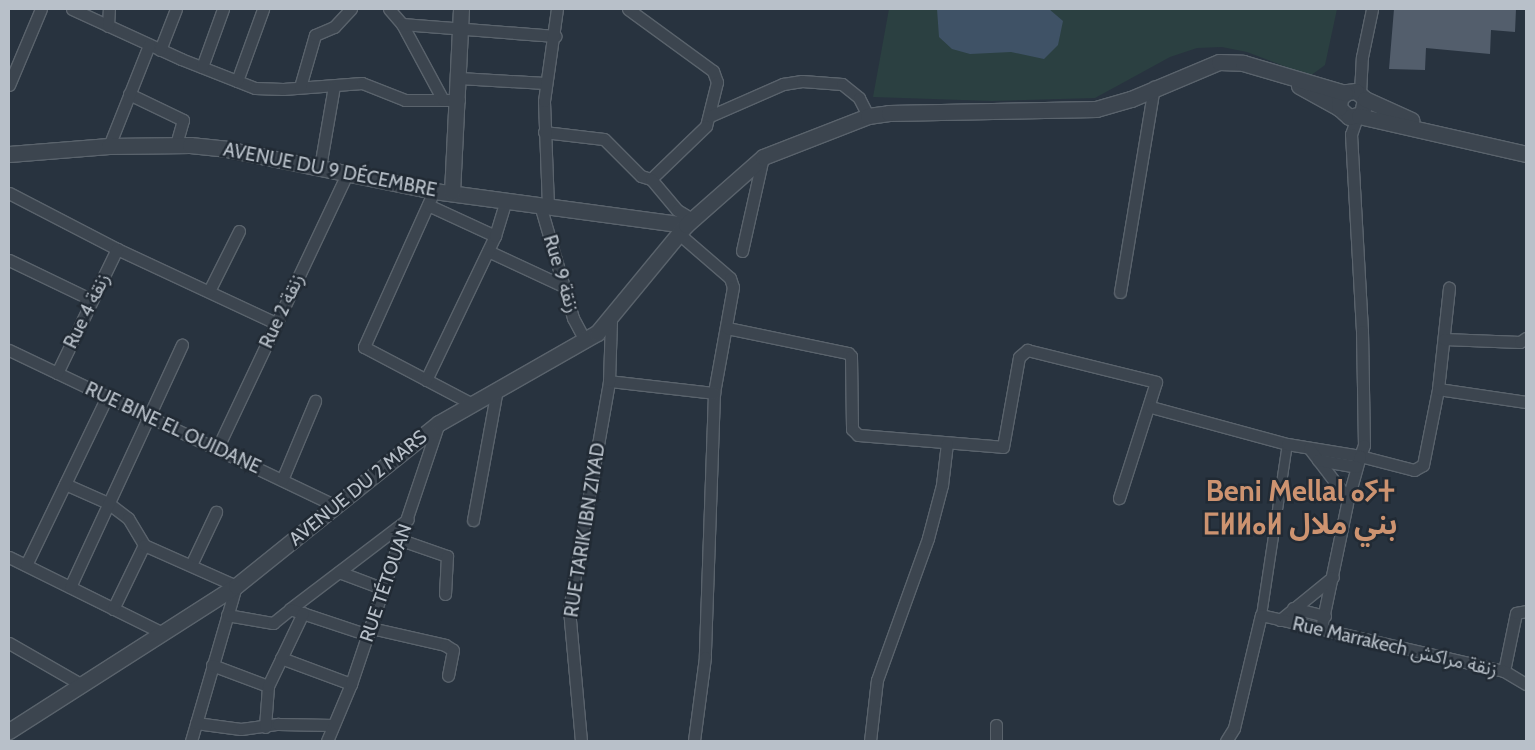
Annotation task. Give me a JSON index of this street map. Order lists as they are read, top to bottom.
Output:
{
  "streets": {
    "street": [
      "AVENUE DU 9 DÉCEMBRE",
      "Rue 9 زنقة",
      "Rue 4 زنقة",
      "Rue 2 زنقة",
      "RUE BINE EL OUIDANE",
      "AVENUE DU 2 MARS",
      "RUE TARIK IBN ZIYAD",
      "RUE TÉTOUAN",
      "Rue Marrakech زنقة مراكش"
    ]
  },
  "crossings": [
    ["AVENUE DU 9 DÉCEMBRE", "Rue 9 زنقة"],
    ["AVENUE DU 9 DÉCEMBRE", "Rue 2 زنقة"],
    ["AVENUE DU 9 DÉCEMBRE", "AVENUE DU 2 MARS"],
    ["Rue 9 زنقة", "AVENUE DU 2 MARS"],
    ["Rue 4 زنقة", "RUE BINE EL OUIDANE"],
    ["Rue 2 زنقة", "RUE BINE EL OUIDANE"],
    ["RUE BINE EL OUIDANE", "AVENUE DU 2 MARS"],
    ["AVENUE DU 2 MARS", "RUE TARIK IBN ZIYAD"],
    ["AVENUE DU 2 MARS", "RUE TÉTOUAN"]
  ],
  "districts": ["Beni Mellal ⴰⵢⵜ ⵎⵍⵍⴰⵍ بني ملال"]
}
